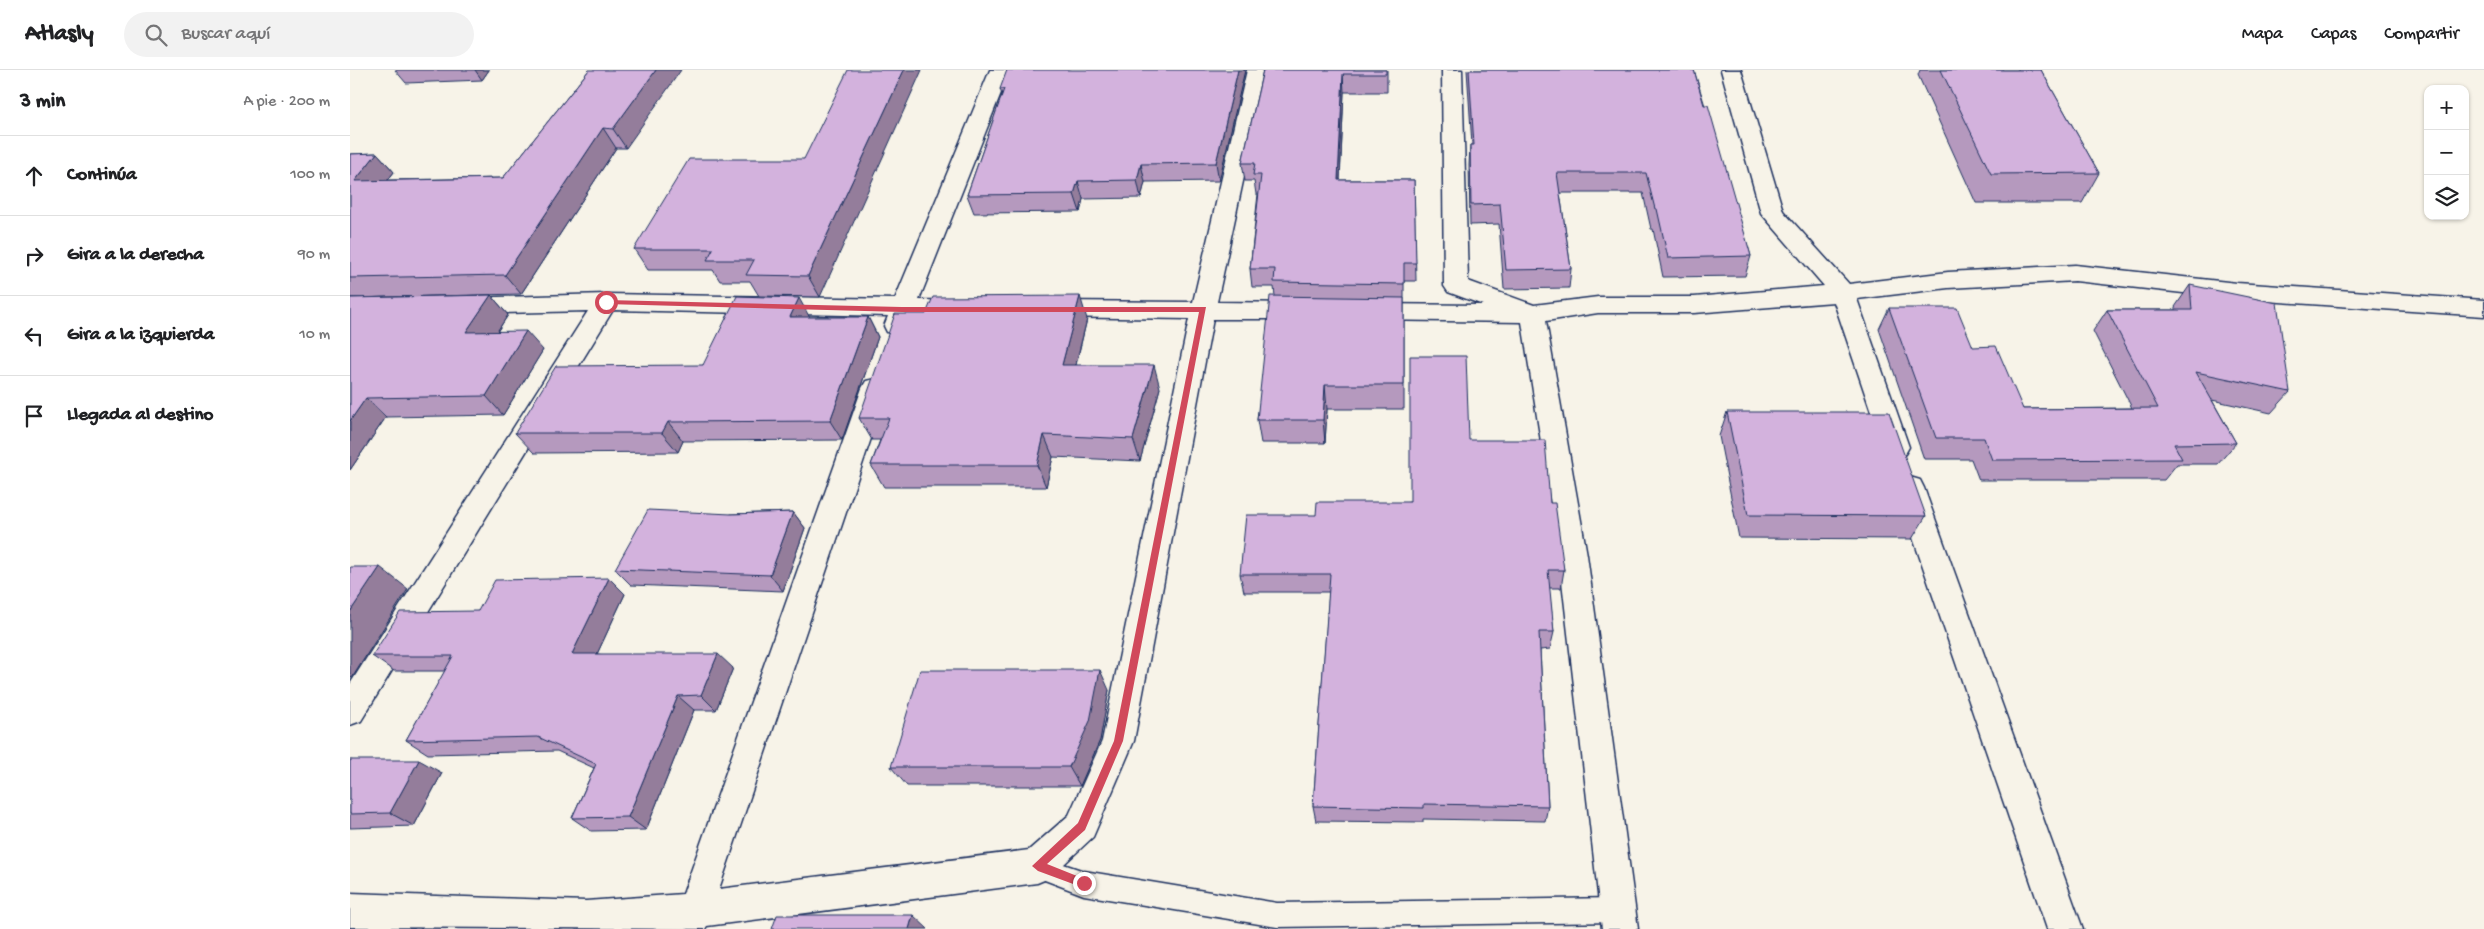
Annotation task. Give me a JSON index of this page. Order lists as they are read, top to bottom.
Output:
{
  "page": {
    "header": "Atlasly",
    "search": "Buscar aquí",
    "nav": ["Mapa", "Capas", "Compartir"],
    "heading": ["3 min", "A pie · 200 m"],
    "map_buttons": ["+", "−"],
    "list": [
      ["Continúa", "100 m"],
      ["Gira a la derecha", "90 m"],
      ["Gira a la izquierda", "10 m"],
      "Llegada al destino"
    ]
  }
}
